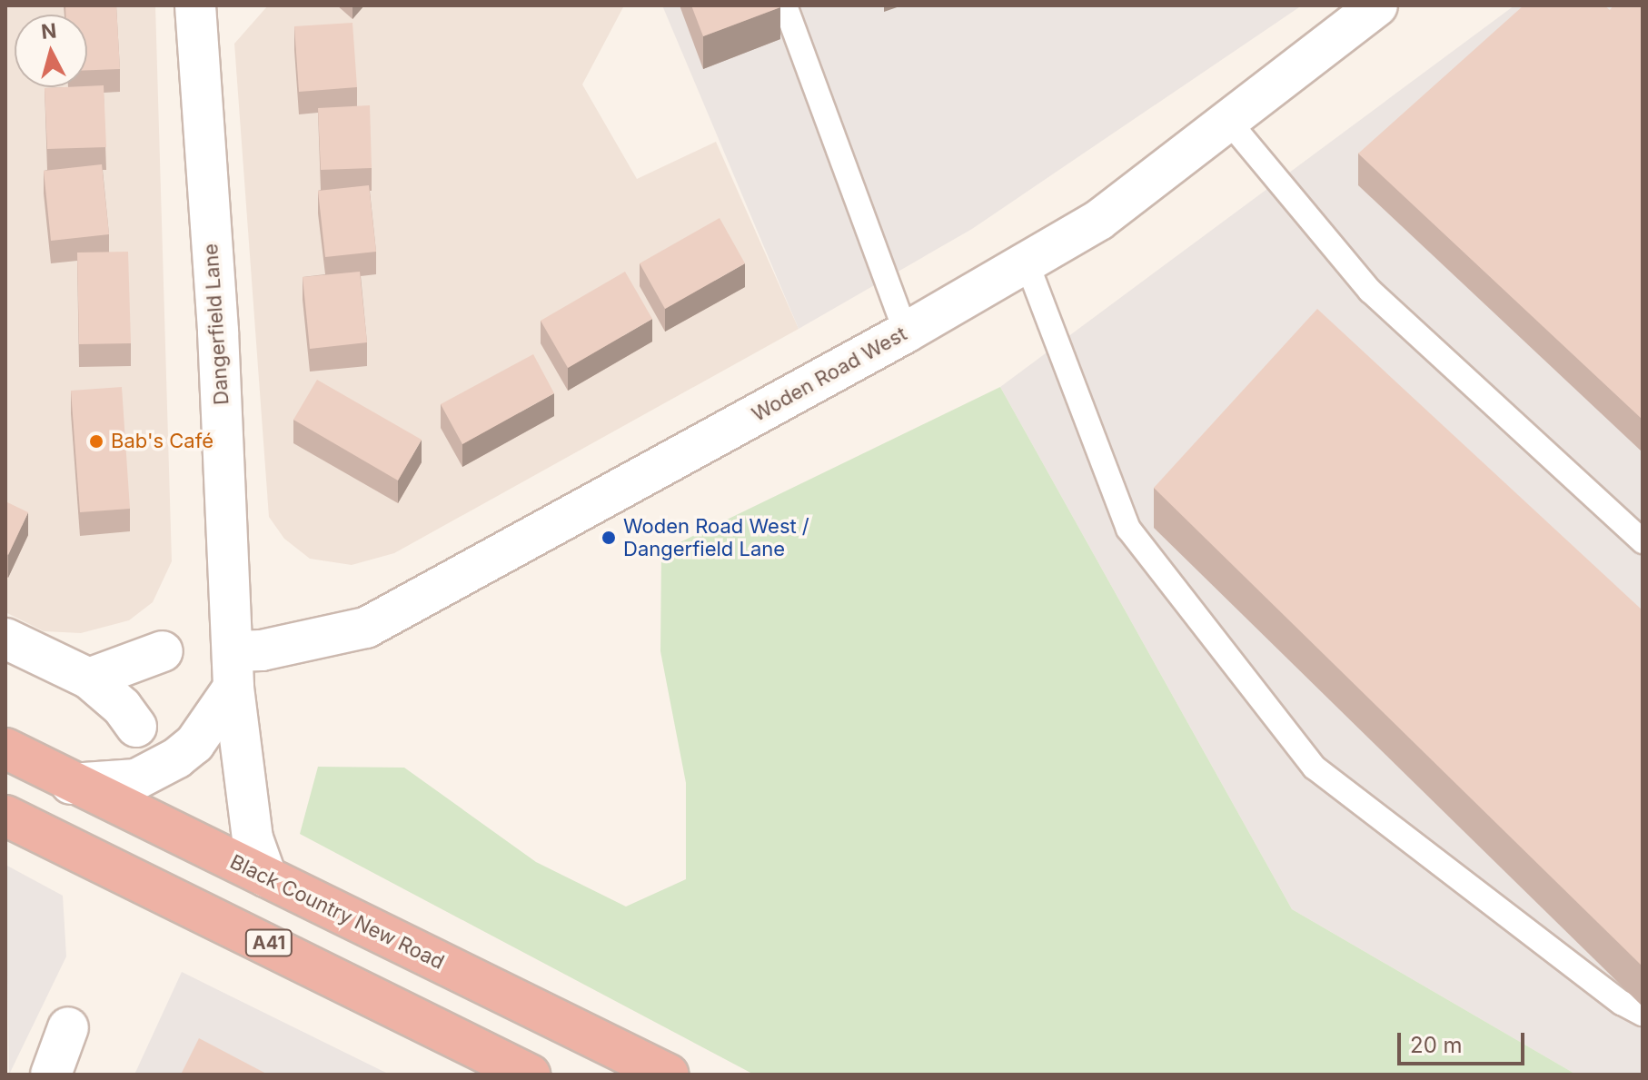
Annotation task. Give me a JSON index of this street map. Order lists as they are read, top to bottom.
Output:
{
  "streets": {
    "highway": ["Black Country New Road", "A41"],
    "street": ["Dangerfield Lane", "Woden Road West"]
  },
  "crossings": [
    ["Dangerfield Lane", "Woden Road West"],
    ["Dangerfield Lane", "Black Country New Road"]
  ],
  "places": ["Bab's Café", "Woden Road West / Dangerfield Lane"],
  "scale_bar": "20 m",
  "north": "top"
}
